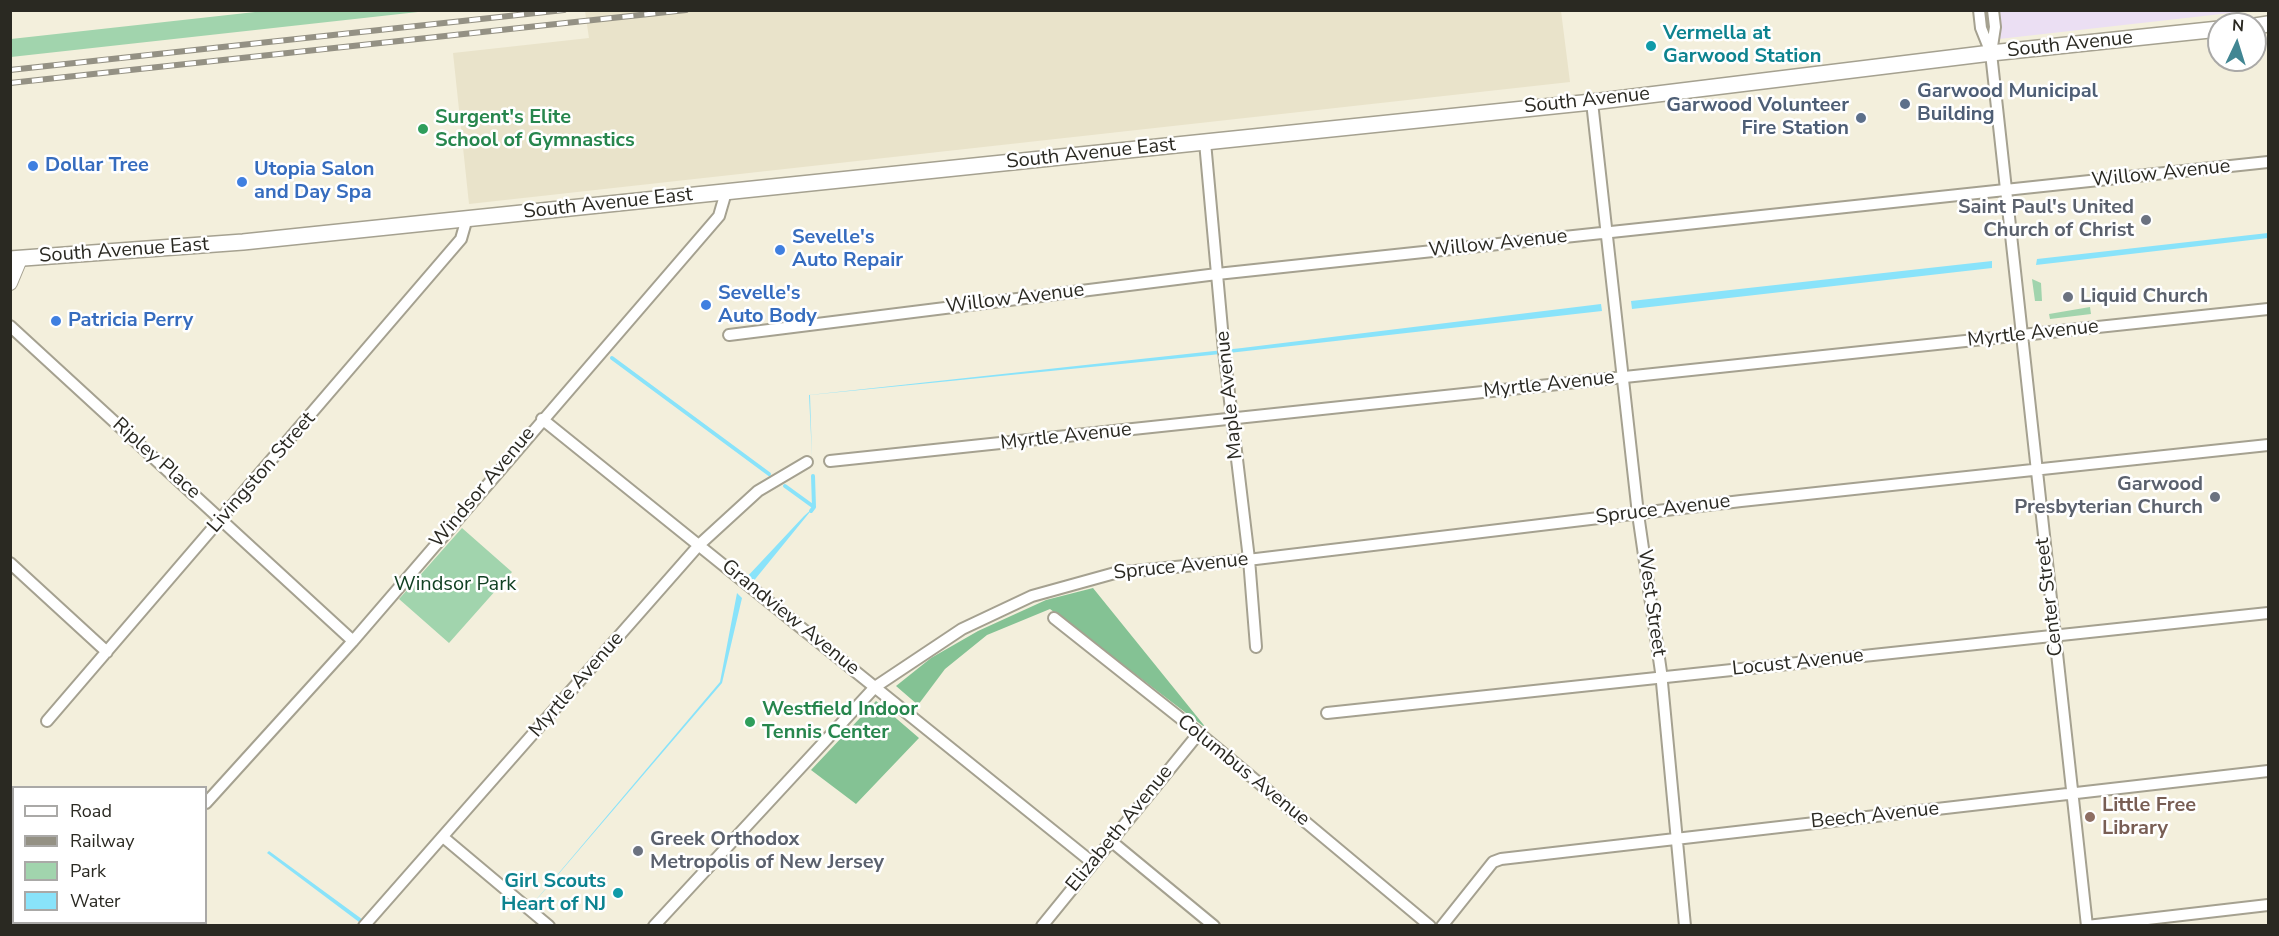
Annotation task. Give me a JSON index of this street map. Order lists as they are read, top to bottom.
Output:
{
  "streets": {
    "main road": ["South Avenue", "South Avenue East"],
    "street": [
      "Willow Avenue",
      "Myrtle Avenue",
      "Maple Avenue",
      "Ripley Place",
      "Livingston Street",
      "Windsor Avenue",
      "Spruce Avenue",
      "Center Street",
      "West Street",
      "Grandview Avenue",
      "Locust Avenue",
      "Columbus Avenue",
      "Beech Avenue",
      "Elizabeth Avenue"
    ]
  },
  "crossings": [
    ["South Avenue", "South Avenue East"],
    ["South Avenue", "Maple Avenue"],
    ["South Avenue", "Center Street"],
    ["South Avenue", "West Street"],
    ["South Avenue East", "Maple Avenue"],
    ["South Avenue East", "Livingston Street"],
    ["South Avenue East", "Windsor Avenue"],
    ["Willow Avenue", "Maple Avenue"],
    ["Willow Avenue", "Center Street"],
    ["Willow Avenue", "West Street"],
    ["Myrtle Avenue", "Maple Avenue"],
    ["Myrtle Avenue", "Center Street"],
    ["Myrtle Avenue", "West Street"],
    ["Myrtle Avenue", "Grandview Avenue"],
    ["Maple Avenue", "Spruce Avenue"],
    ["Ripley Place", "Livingston Street"],
    ["Ripley Place", "Windsor Avenue"],
    ["Windsor Avenue", "Grandview Avenue"],
    ["Spruce Avenue", "Center Street"],
    ["Spruce Avenue", "West Street"],
    ["Spruce Avenue", "Grandview Avenue"],
    ["Center Street", "Locust Avenue"],
    ["Center Street", "Beech Avenue"],
    ["West Street", "Locust Avenue"],
    ["West Street", "Beech Avenue"],
    ["Grandview Avenue", "Elizabeth Avenue"],
    ["Columbus Avenue", "Elizabeth Avenue"]
  ],
  "parks": ["Windsor Park"],
  "places": [
    "Vermella at Garwood Station",
    "Garwood Municipal Building",
    "Garwood Volunteer Fire Station",
    "Surgent's Elite School of Gymnastics",
    "Dollar Tree",
    "Utopia Salon and Day Spa",
    "Saint Paul's United Church of Christ",
    "Sevelle's Auto Repair",
    "Liquid Church",
    "Sevelle's Auto Body",
    "Patricia Perry",
    "Garwood Presbyterian Church",
    "Westfield Indoor Tennis Center",
    "Little Free Library",
    "Greek Orthodox Metropolis of New Jersey",
    "Girl Scouts Heart of NJ"
  ],
  "legend": [
    "Road",
    "Railway",
    "Park",
    "Water"
  ],
  "north": "top"
}
